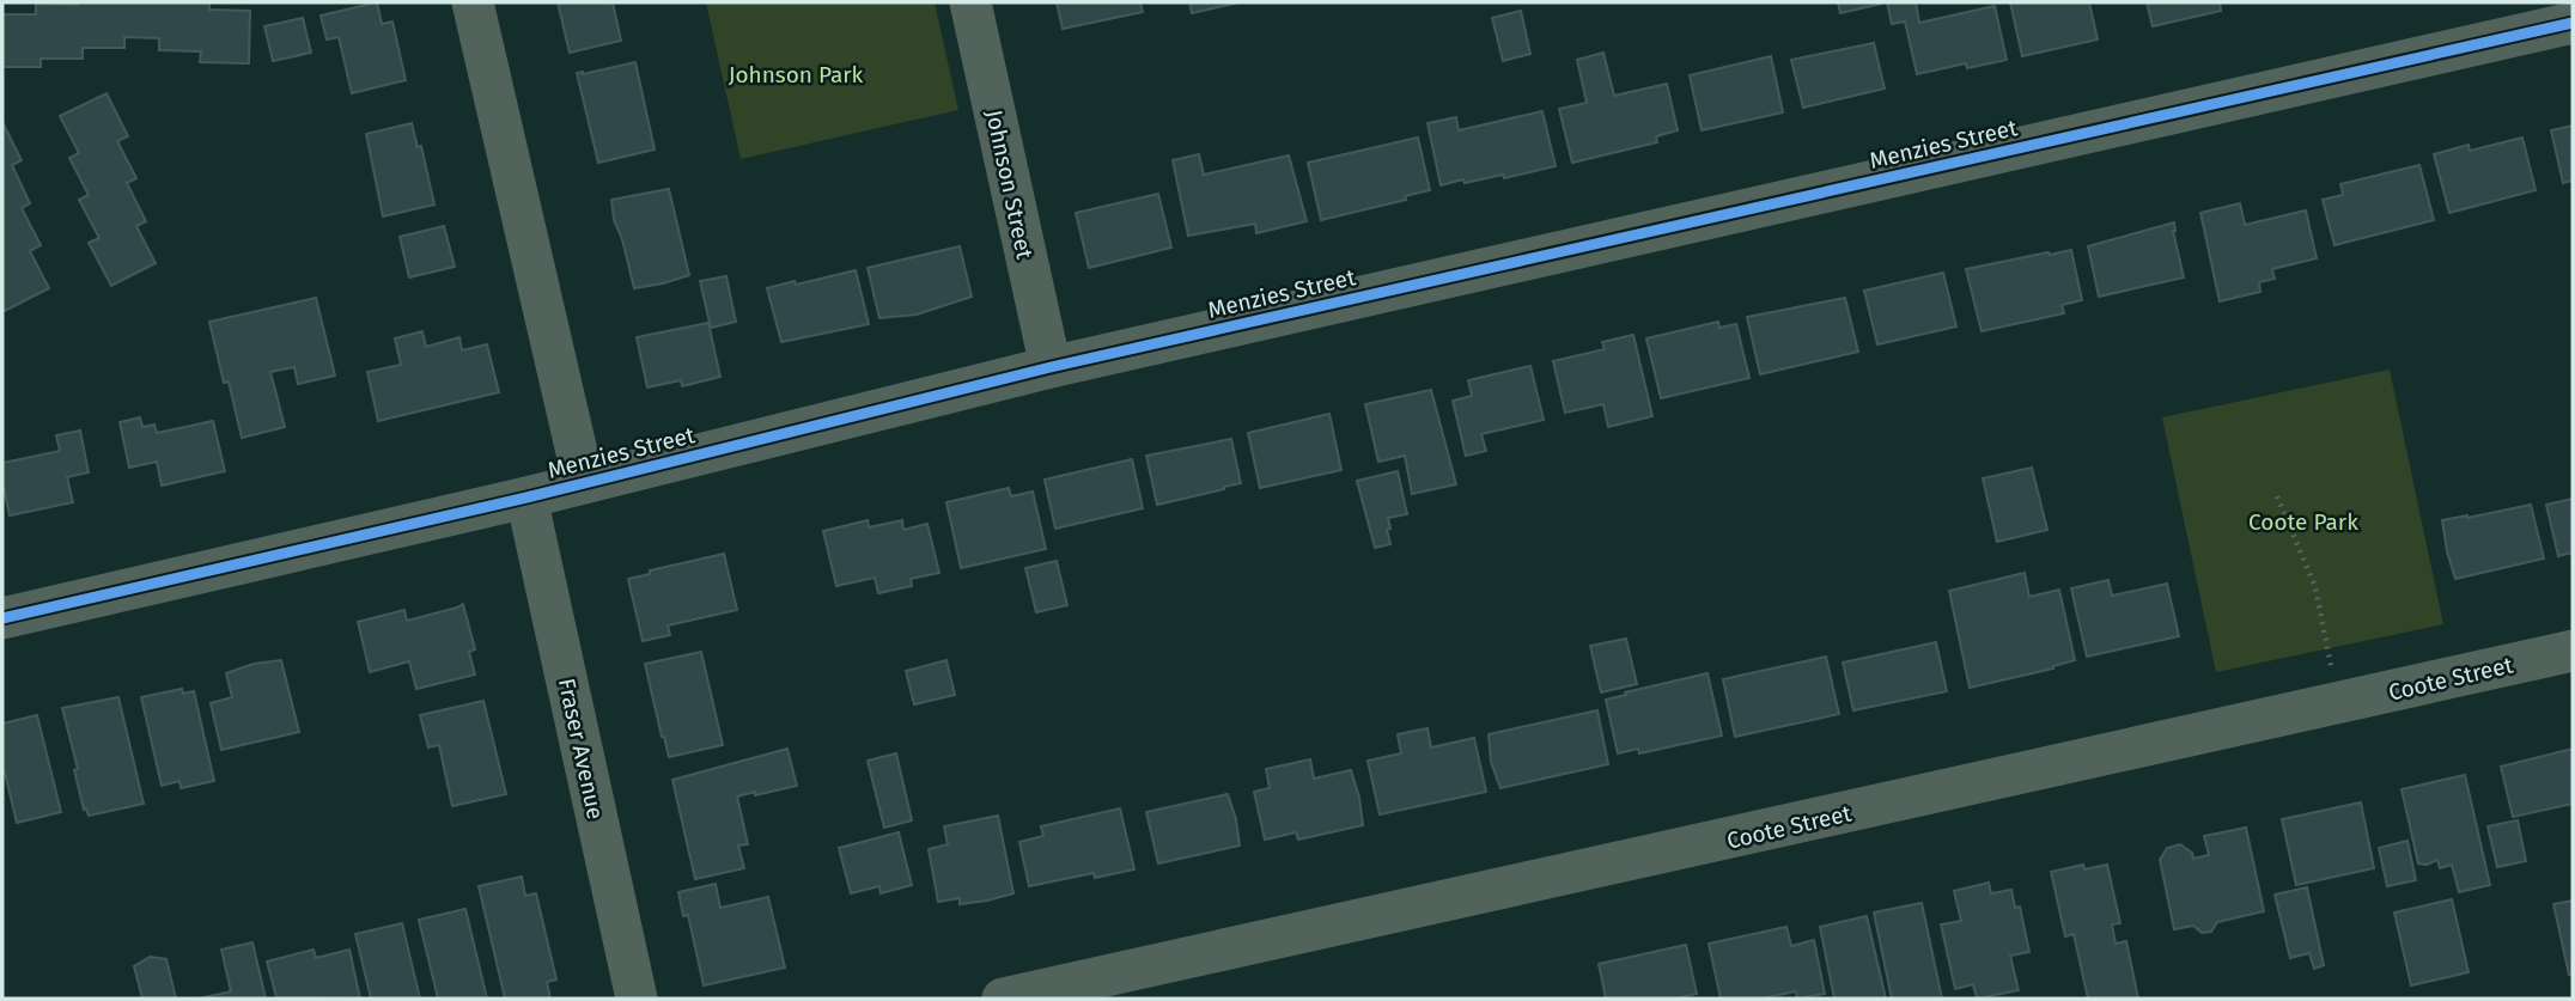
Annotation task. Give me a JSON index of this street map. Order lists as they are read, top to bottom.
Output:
{
  "streets": {
    "street": [
      "Menzies Street",
      "Johnson Street",
      "Coote Street",
      "Fraser Avenue"
    ]
  },
  "crossings": [
    ["Menzies Street", "Johnson Street"],
    ["Menzies Street", "Fraser Avenue"]
  ],
  "parks": ["Johnson Park", "Coote Park"]
}
